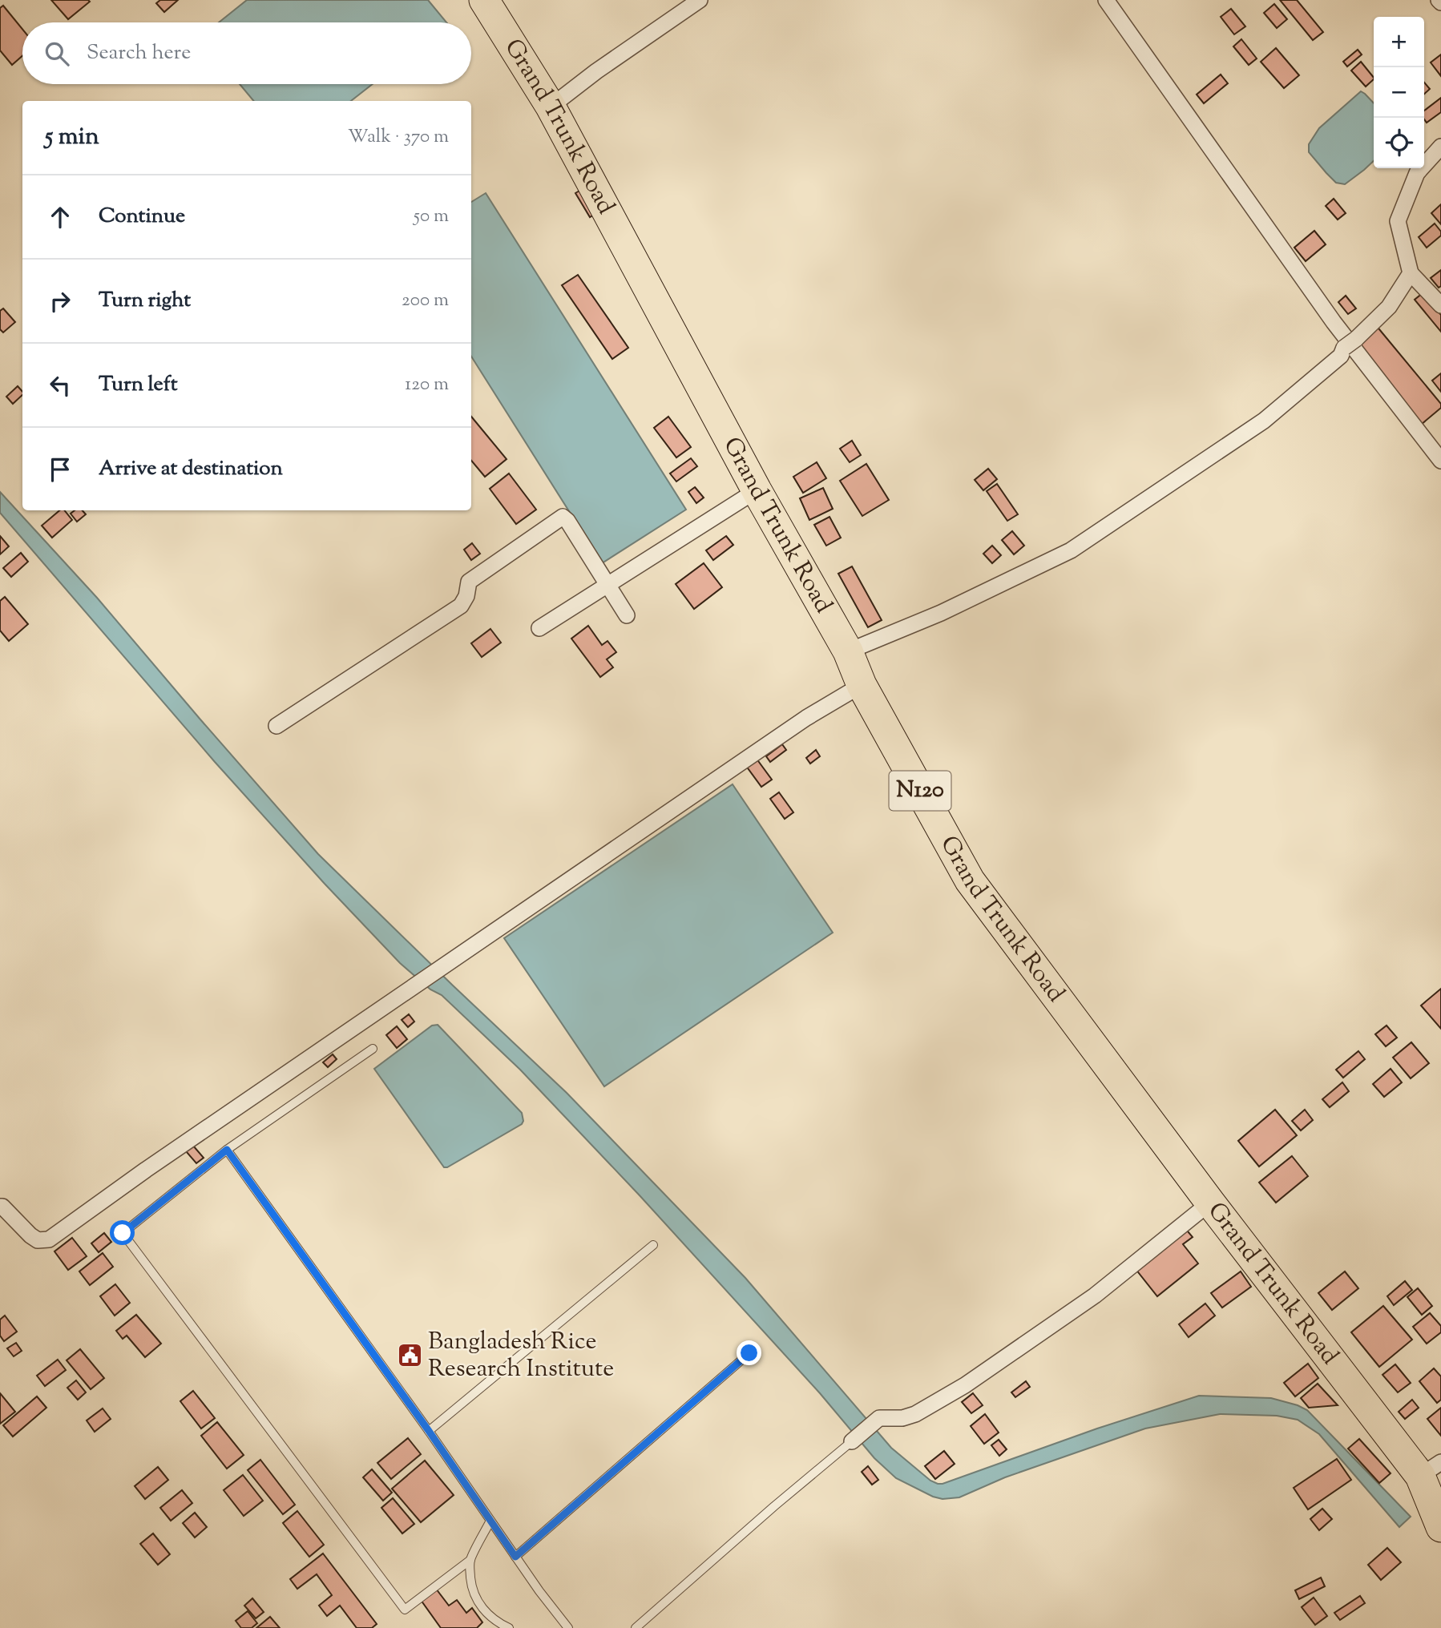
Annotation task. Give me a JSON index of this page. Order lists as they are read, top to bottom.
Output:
{
  "streets": {
    "highway": ["Grand Trunk Road", "N120"]
  },
  "places": {
    "public building": ["Bangladesh Rice Research Institute"]
  },
  "page": {
    "map_buttons": ["+", "−"],
    "search": "Search here",
    "heading": ["5 min", "Walk · 370 m"],
    "list": [
      ["Continue", "50 m"],
      ["Turn right", "200 m"],
      ["Turn left", "120 m"],
      "Arrive at destination"
    ]
  }
}
